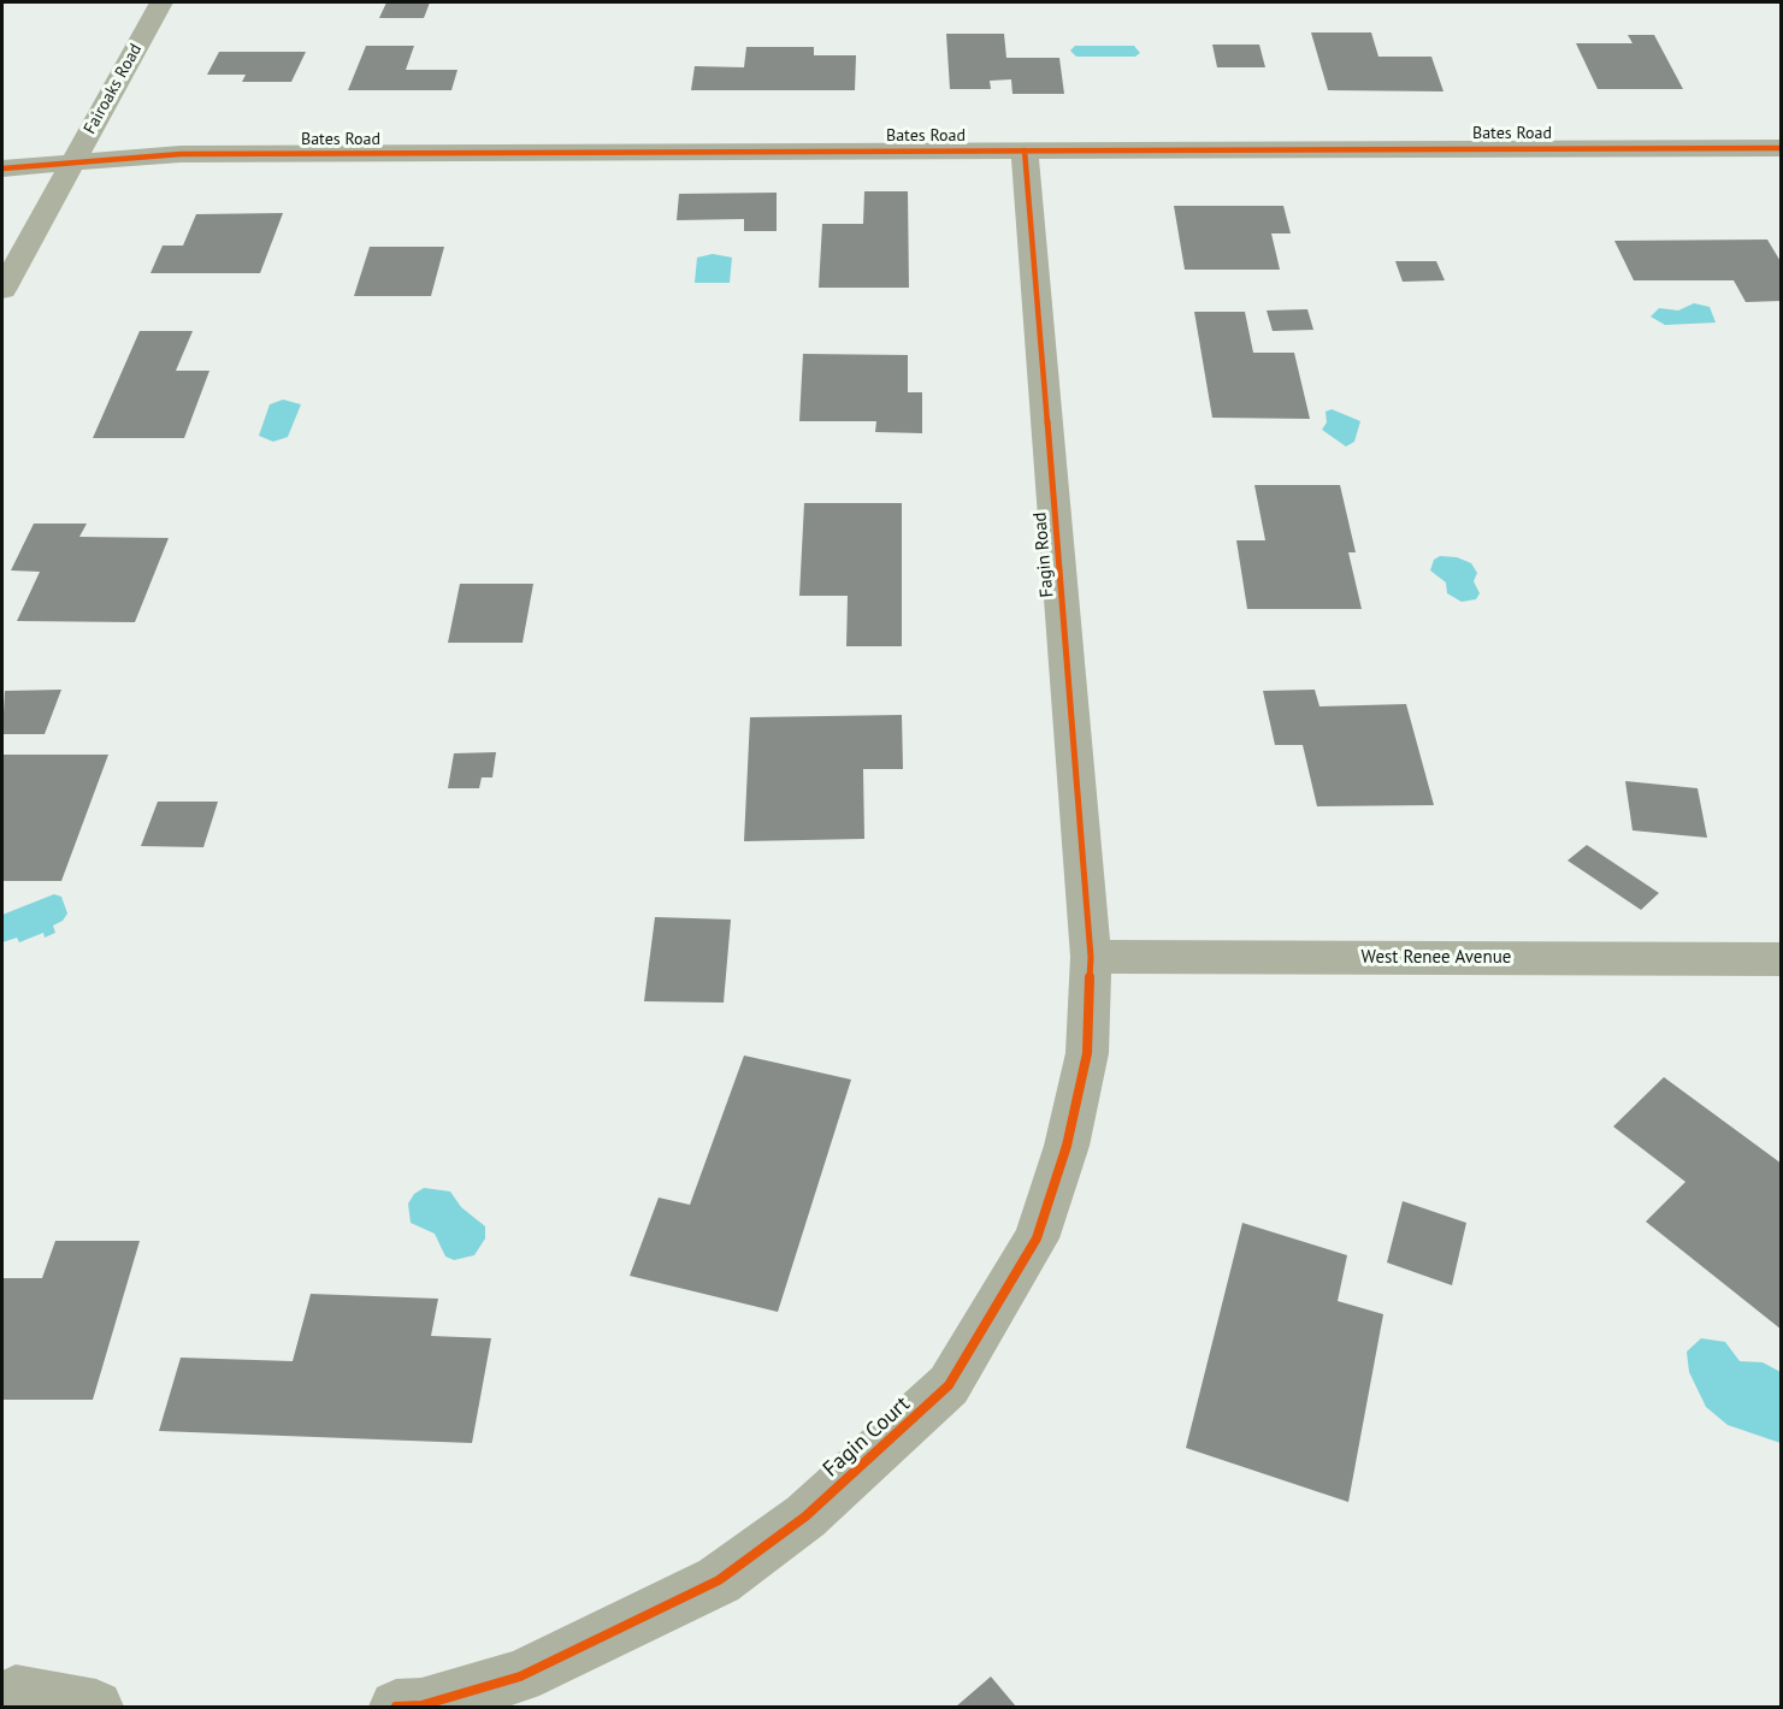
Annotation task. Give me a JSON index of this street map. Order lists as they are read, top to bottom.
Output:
{
  "streets": {
    "street": [
      "Fairoaks Road",
      "Bates Road",
      "Fagin Road",
      "West Renee Avenue",
      "Fagin Court"
    ]
  },
  "crossings": [
    ["Fairoaks Road", "Bates Road"],
    ["Bates Road", "Fagin Road"],
    ["Fagin Road", "West Renee Avenue"],
    ["Fagin Road", "Fagin Court"],
    ["West Renee Avenue", "Fagin Court"]
  ]
}
